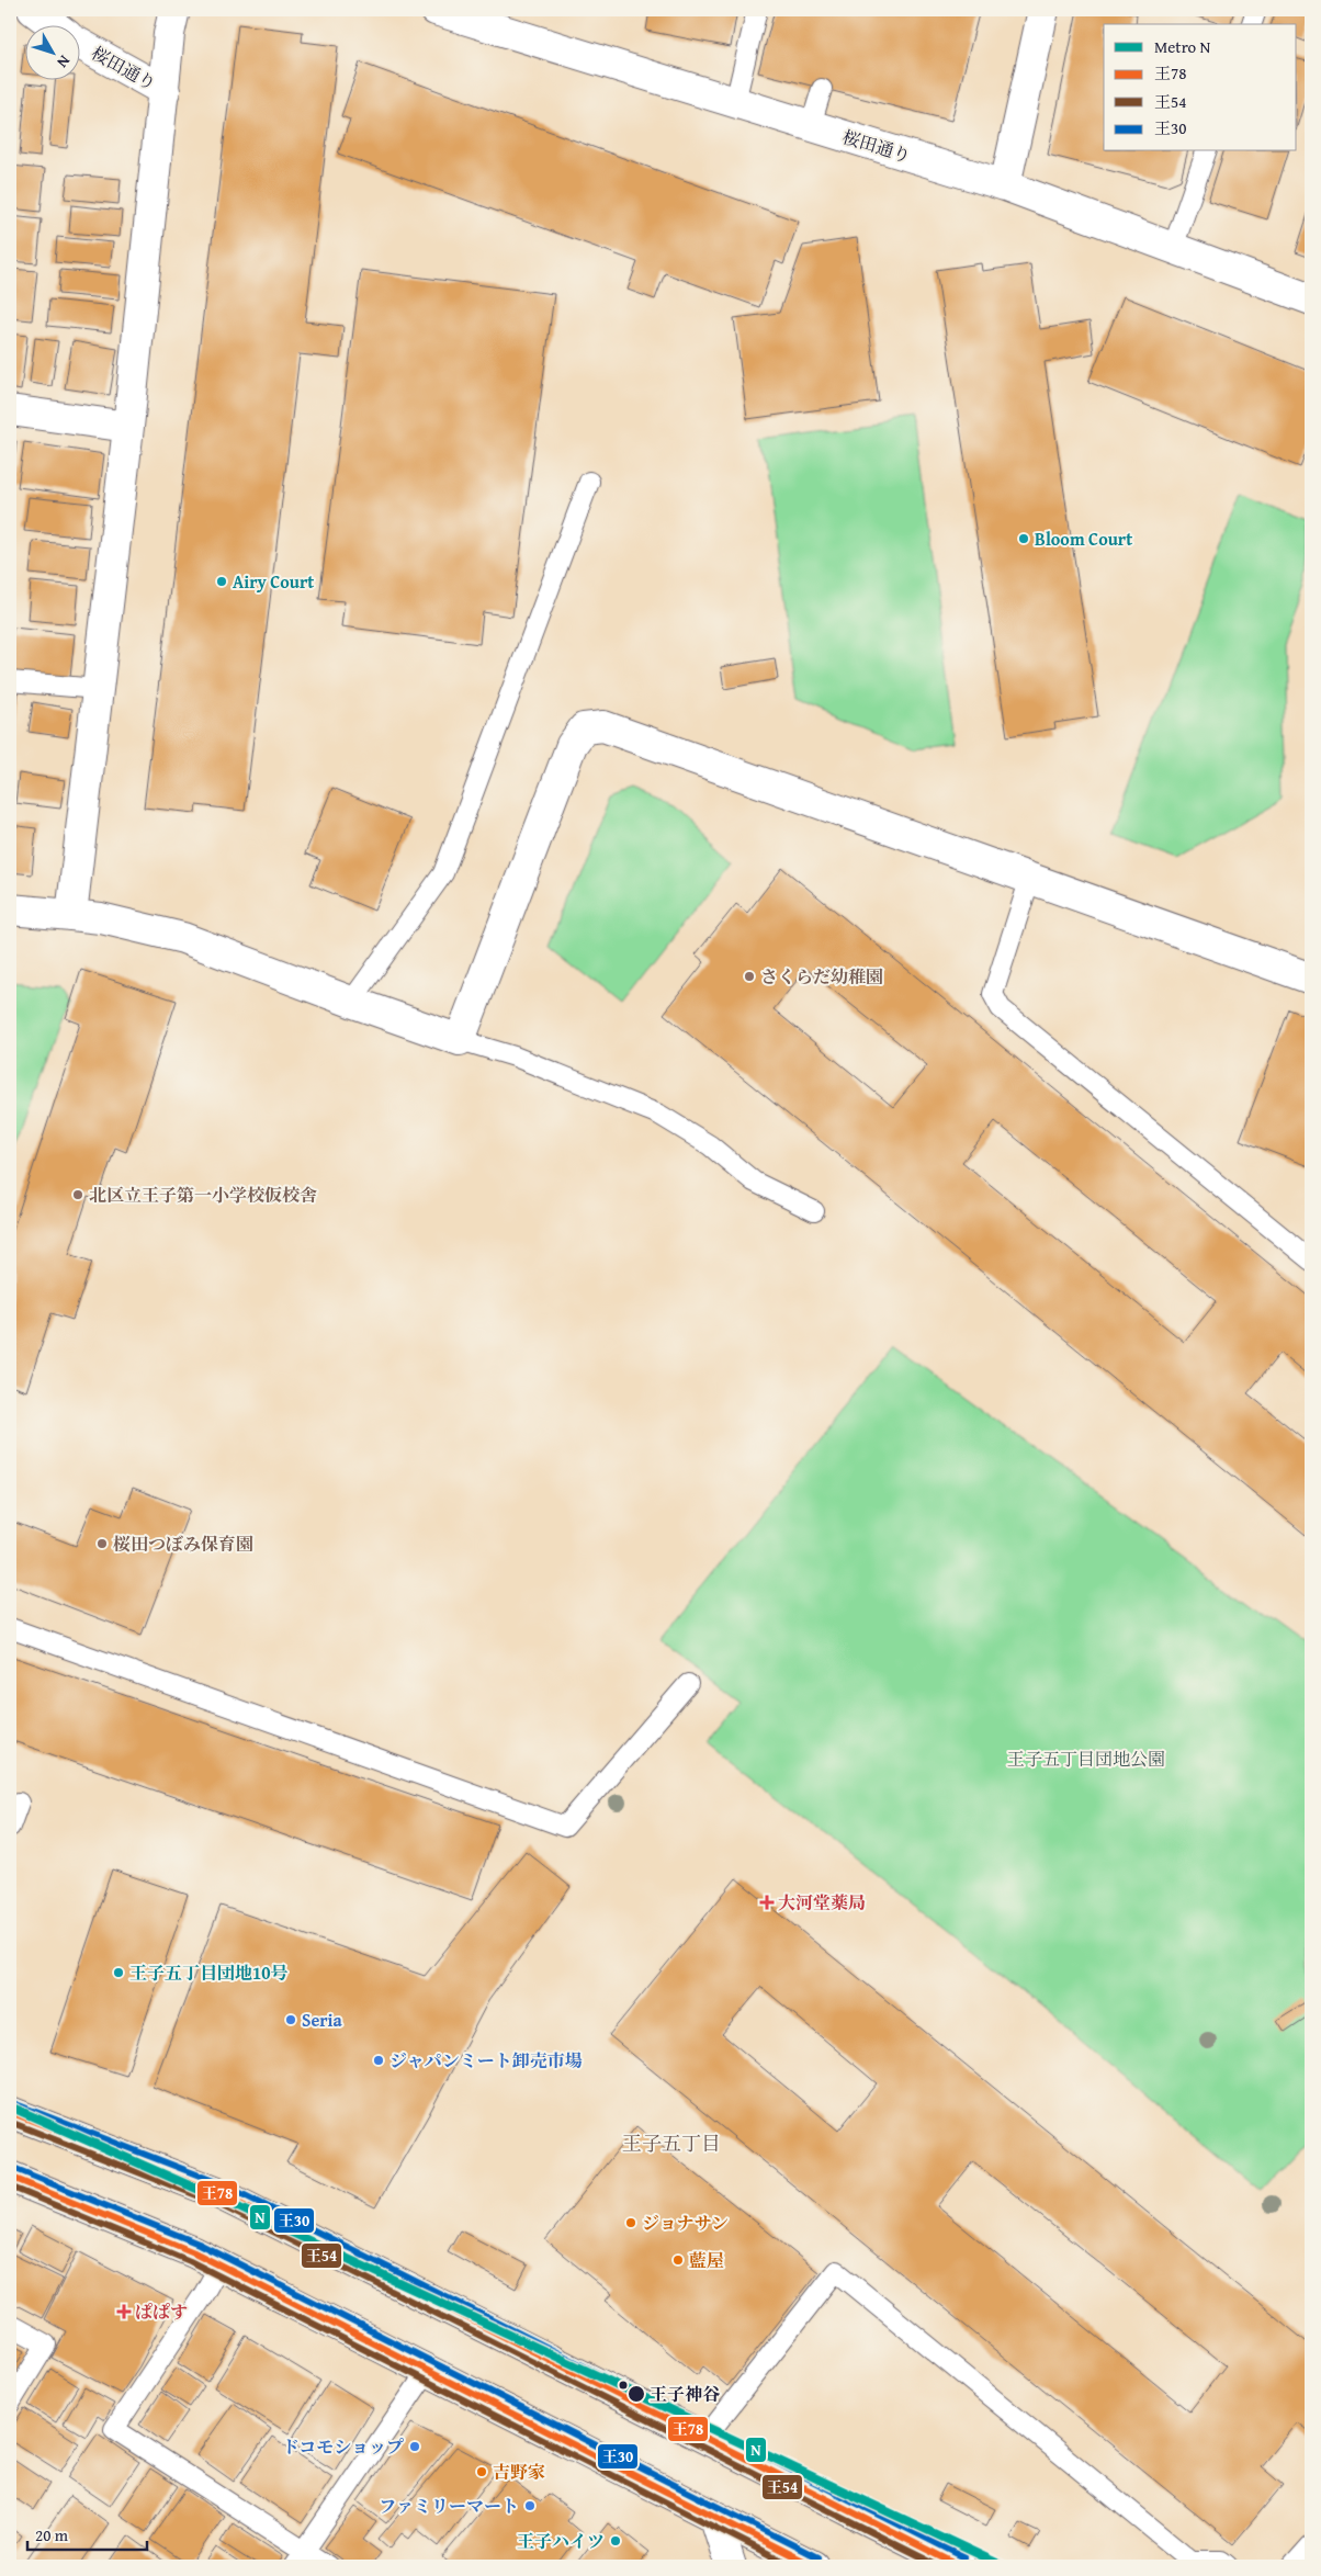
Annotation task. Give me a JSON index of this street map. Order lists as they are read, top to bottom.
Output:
{
  "streets": {
    "main road": ["桜田通り"]
  },
  "districts": ["王子五丁目"],
  "parks": ["王子五丁目団地公園"],
  "places": {
    "other": [
      "Bloom Court",
      "Airy Court",
      "さくらだ幼稚園",
      "北区立王子第一小学校仮校舎",
      "桜田つぼみ保育園",
      "王子五丁目団地10号",
      "Seria",
      "ジャパンミート卸売市場",
      "ジョナサン",
      "藍屋",
      "王子神谷",
      "ドコモショップ",
      "吉野家",
      "ファミリーマート",
      "王子ハイツ"
    ],
    "health": ["大河堂薬局", "ぱぱす"]
  },
  "lines": [
    "transit line 王30",
    "metro line N",
    "transit line 王78",
    "transit line 王54"
  ],
  "legend": [
    "Metro N",
    "王78",
    "王54",
    "王30"
  ],
  "scale_bar": "20 m",
  "north": "bottom right"
}
